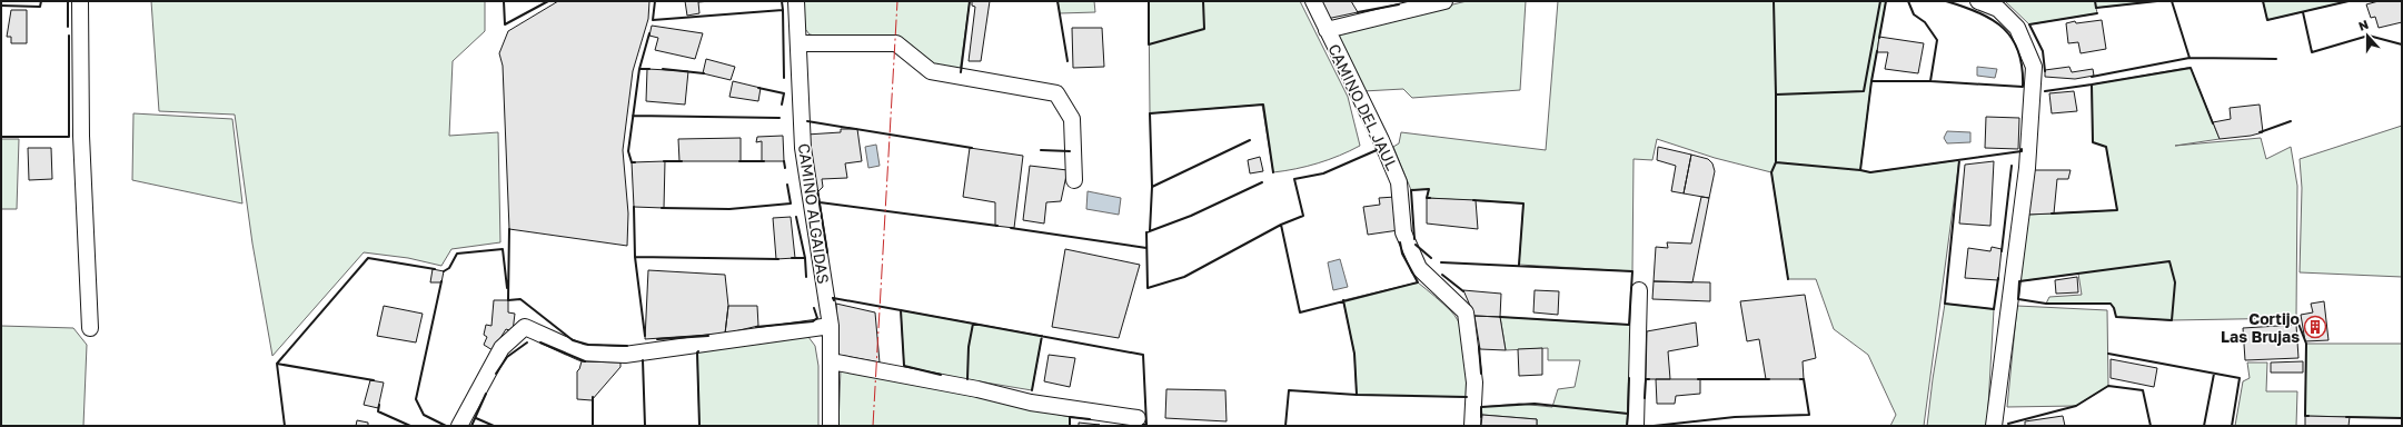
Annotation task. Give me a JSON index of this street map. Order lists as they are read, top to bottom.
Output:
{
  "streets": {
    "street": ["CAMINO DEL JAUL", "CAMINO ALGAIDAS"]
  },
  "places": {
    "building": ["Cortijo Las Brujas"]
  },
  "north": "top"
}
